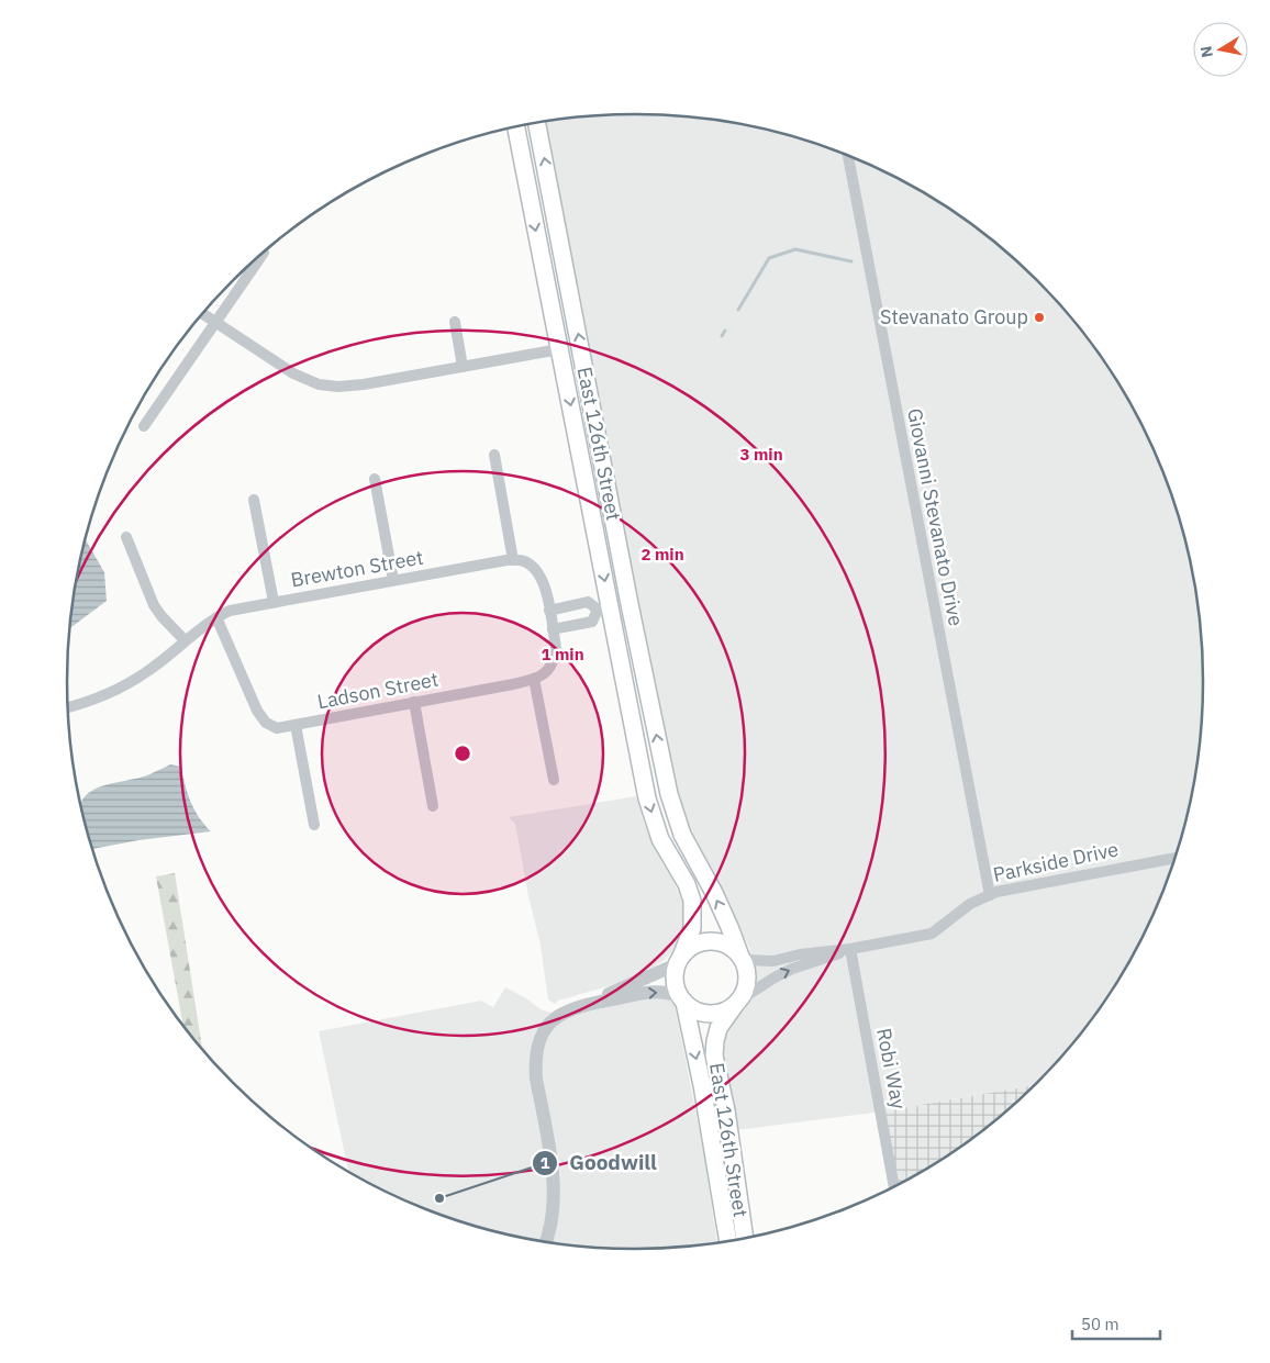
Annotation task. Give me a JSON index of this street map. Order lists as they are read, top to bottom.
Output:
{
  "streets": {
    "main road": ["East 126th Street"],
    "street": [
      "Giovanni Stevanato Drive",
      "Brewton Street",
      "Ladson Street",
      "Parkside Drive",
      "Robi Way"
    ]
  },
  "crossings": [
    ["East 126th Street", "Parkside Drive"],
    ["Giovanni Stevanato Drive", "Parkside Drive"],
    ["Brewton Street", "Ladson Street"],
    ["Parkside Drive", "Robi Way"]
  ],
  "places": ["Stevanato Group", "Goodwill"],
  "scale_bar": "50 m",
  "north": "left",
  "rings": ["3 min", "2 min", "1 min"]
}
